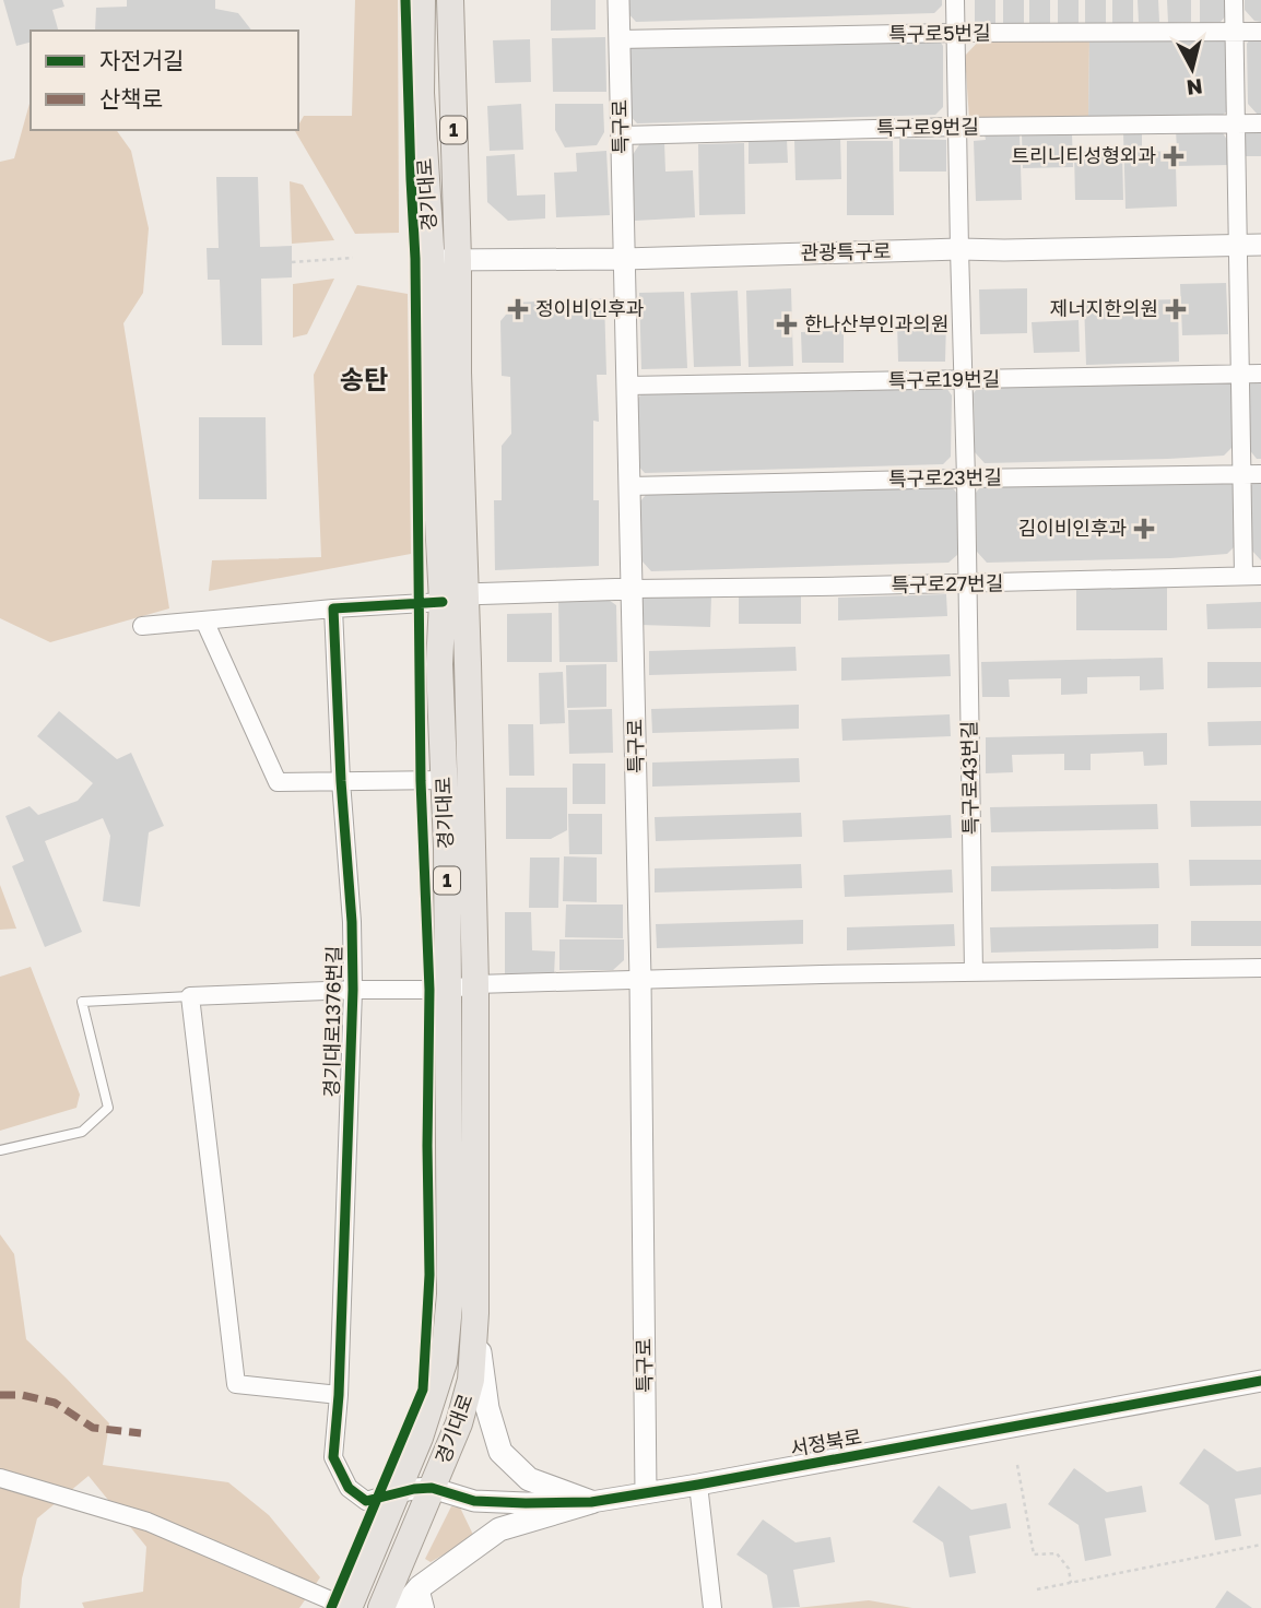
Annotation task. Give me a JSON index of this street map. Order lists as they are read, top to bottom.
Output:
{
  "streets": {
    "main road": ["1", "경기대로"],
    "street": [
      "특구로5번길",
      "특구로",
      "특구로9번길",
      "관광특구로",
      "특구로19번길",
      "특구로23번길",
      "특구로27번길",
      "특구로43번길",
      "경기대로1376번길",
      "서정북로"
    ]
  },
  "crossings": [
    ["특구로5번길", "특구로"],
    ["특구로5번길", "특구로43번길"],
    ["특구로", "특구로9번길"],
    ["특구로", "관광특구로"],
    ["특구로", "특구로19번길"],
    ["특구로", "특구로23번길"],
    ["특구로", "특구로27번길"],
    ["특구로", "서정북로"],
    ["특구로9번길", "특구로43번길"],
    ["경기대로", "관광특구로"],
    ["경기대로", "경기대로1376번길"],
    ["경기대로", "서정북로"],
    ["관광특구로", "특구로43번길"],
    ["특구로19번길", "특구로43번길"],
    ["특구로23번길", "특구로43번길"],
    ["특구로27번길", "특구로43번길"],
    ["경기대로1376번길", "서정북로"]
  ],
  "districts": ["송탄"],
  "places": {
    "health": [
      "트리니티성형외과",
      "정이비인후과",
      "제너지한의원",
      "한나산부인과의원",
      "김이비인후과"
    ]
  },
  "legend": ["자전거길", "산책로"],
  "north": "bottom"
}
